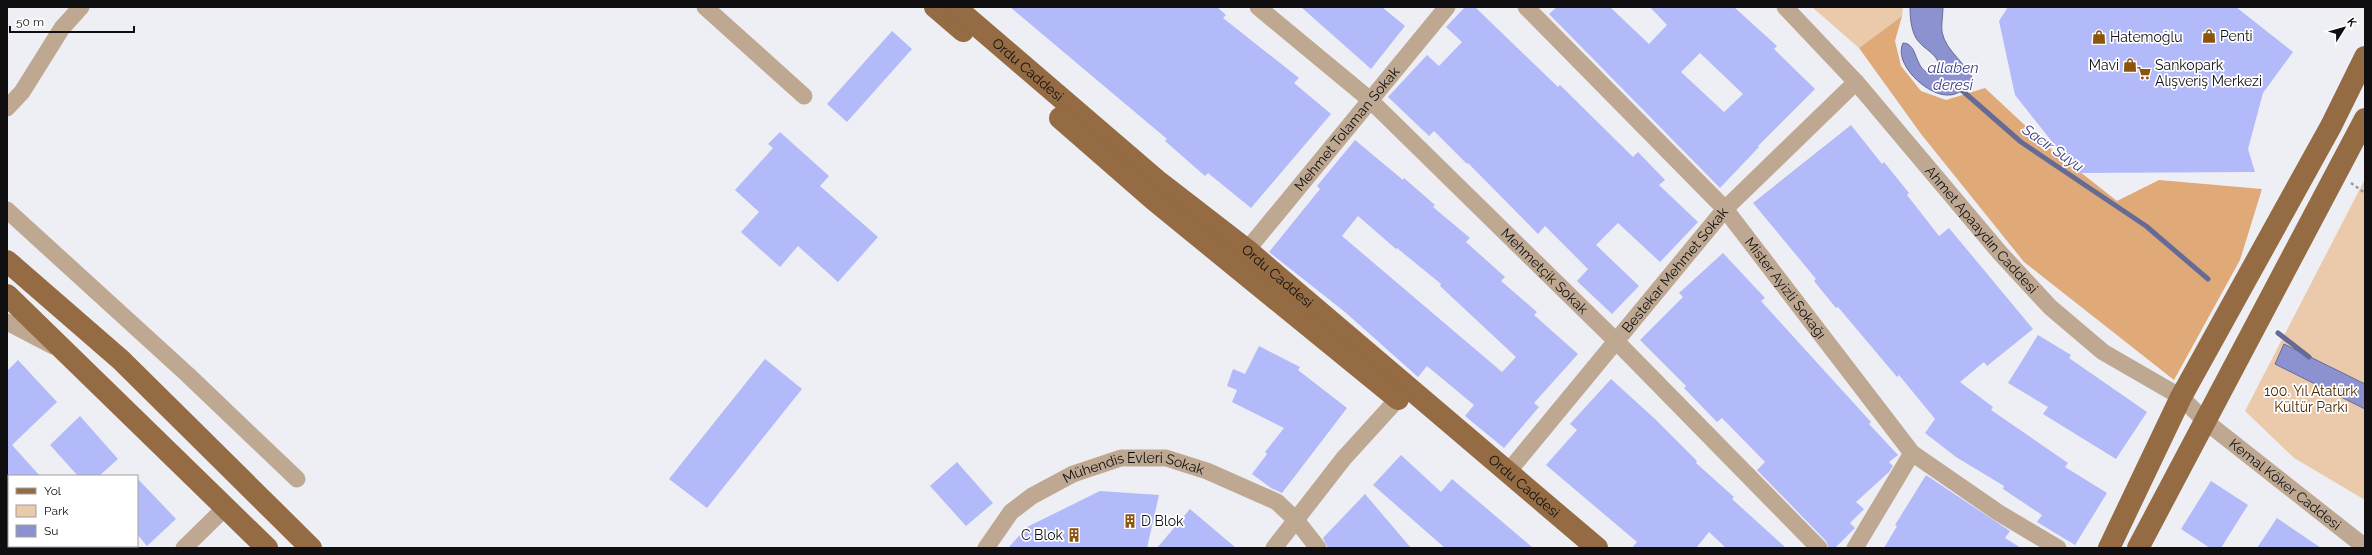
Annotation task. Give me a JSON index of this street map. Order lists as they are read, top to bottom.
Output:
{
  "streets": {
    "main road": ["Ordu Caddesi"],
    "street": [
      "Mehmet Tolaman Sokak",
      "Ahmet Apaaydın Caddesi",
      "Bestekar Mehmet Sokak",
      "Mehmetçik Sokak",
      "Mister Ayizli Sokağı",
      "Mühendis Evleri Sokak",
      "Kemal Köker Caddesi"
    ]
  },
  "crossings": [
    ["Ordu Caddesi", "Mehmet Tolaman Sokak"],
    ["Ordu Caddesi", "Bestekar Mehmet Sokak"],
    ["Mehmet Tolaman Sokak", "Mehmetçik Sokak"],
    ["Ahmet Apaaydın Caddesi", "Bestekar Mehmet Sokak"],
    ["Ahmet Apaaydın Caddesi", "Kemal Köker Caddesi"],
    ["Bestekar Mehmet Sokak", "Mehmetçik Sokak"],
    ["Bestekar Mehmet Sokak", "Mister Ayizli Sokağı"]
  ],
  "water": ["allaben deresi", "Sacır Suyu"],
  "parks": ["100. Yıl Atatürk Kültür Parkı"],
  "places": {
    "shop": ["Penti", "Hatemoğlu", "Mavi"],
    "supermarket": ["Sankopark Alışveriş Merkezi"],
    "building": ["D Blok", "C Blok"]
  },
  "legend": ["Yol", "Park", "Su"],
  "scale_bar": "50 m",
  "north": "top right"
}
